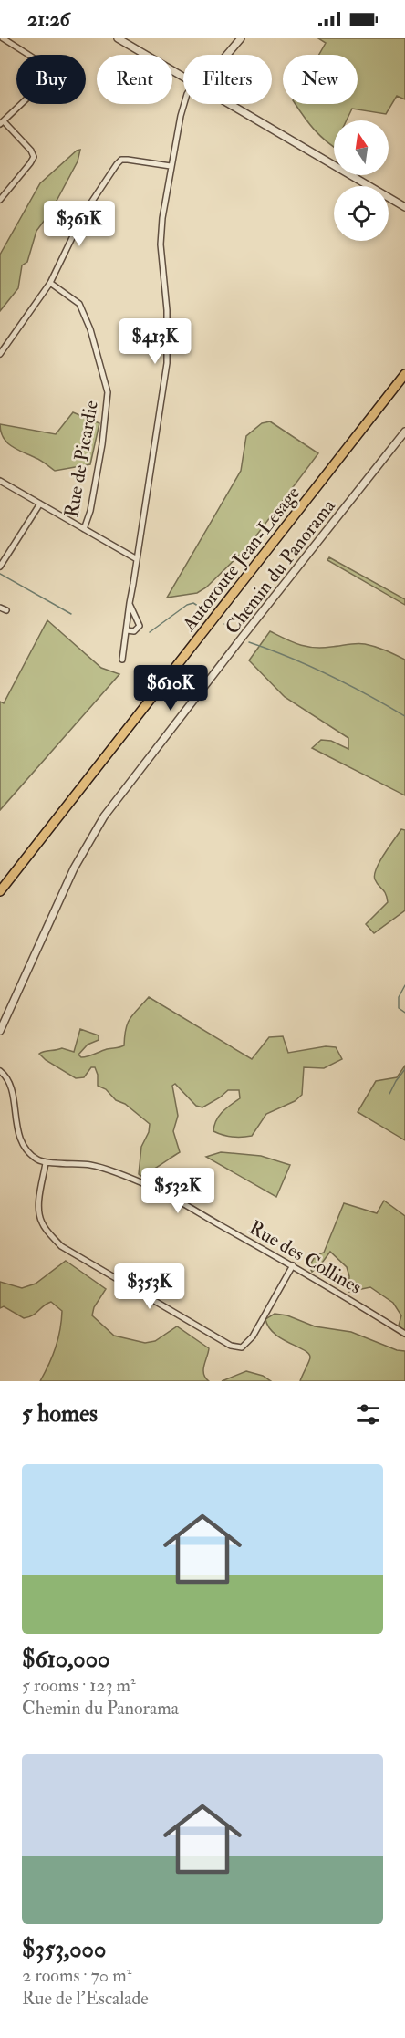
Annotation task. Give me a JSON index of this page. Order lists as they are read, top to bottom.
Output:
{
  "streets": {
    "highway": ["Autoroute Jean-Lesage"],
    "street": ["Rue de Picardie", "Chemin du Panorama", "Rue des Collines"]
  },
  "north": "top",
  "page": {
    "status": "21:26",
    "chip": [
      "Buy",
      "Rent",
      "Filters",
      "New"
    ],
    "price": [
      "$361K",
      "$413K",
      "$610K",
      "$532K",
      "$353K"
    ],
    "heading": "5 homes",
    "list": [
      {
        "name": "$610,000",
        "note": "5 rooms · 123 m² · Chemin du Panorama"
      },
      {
        "name": "$353,000",
        "note": "2 rooms · 70 m² · Rue de l'Escalade"
      }
    ]
  }
}
